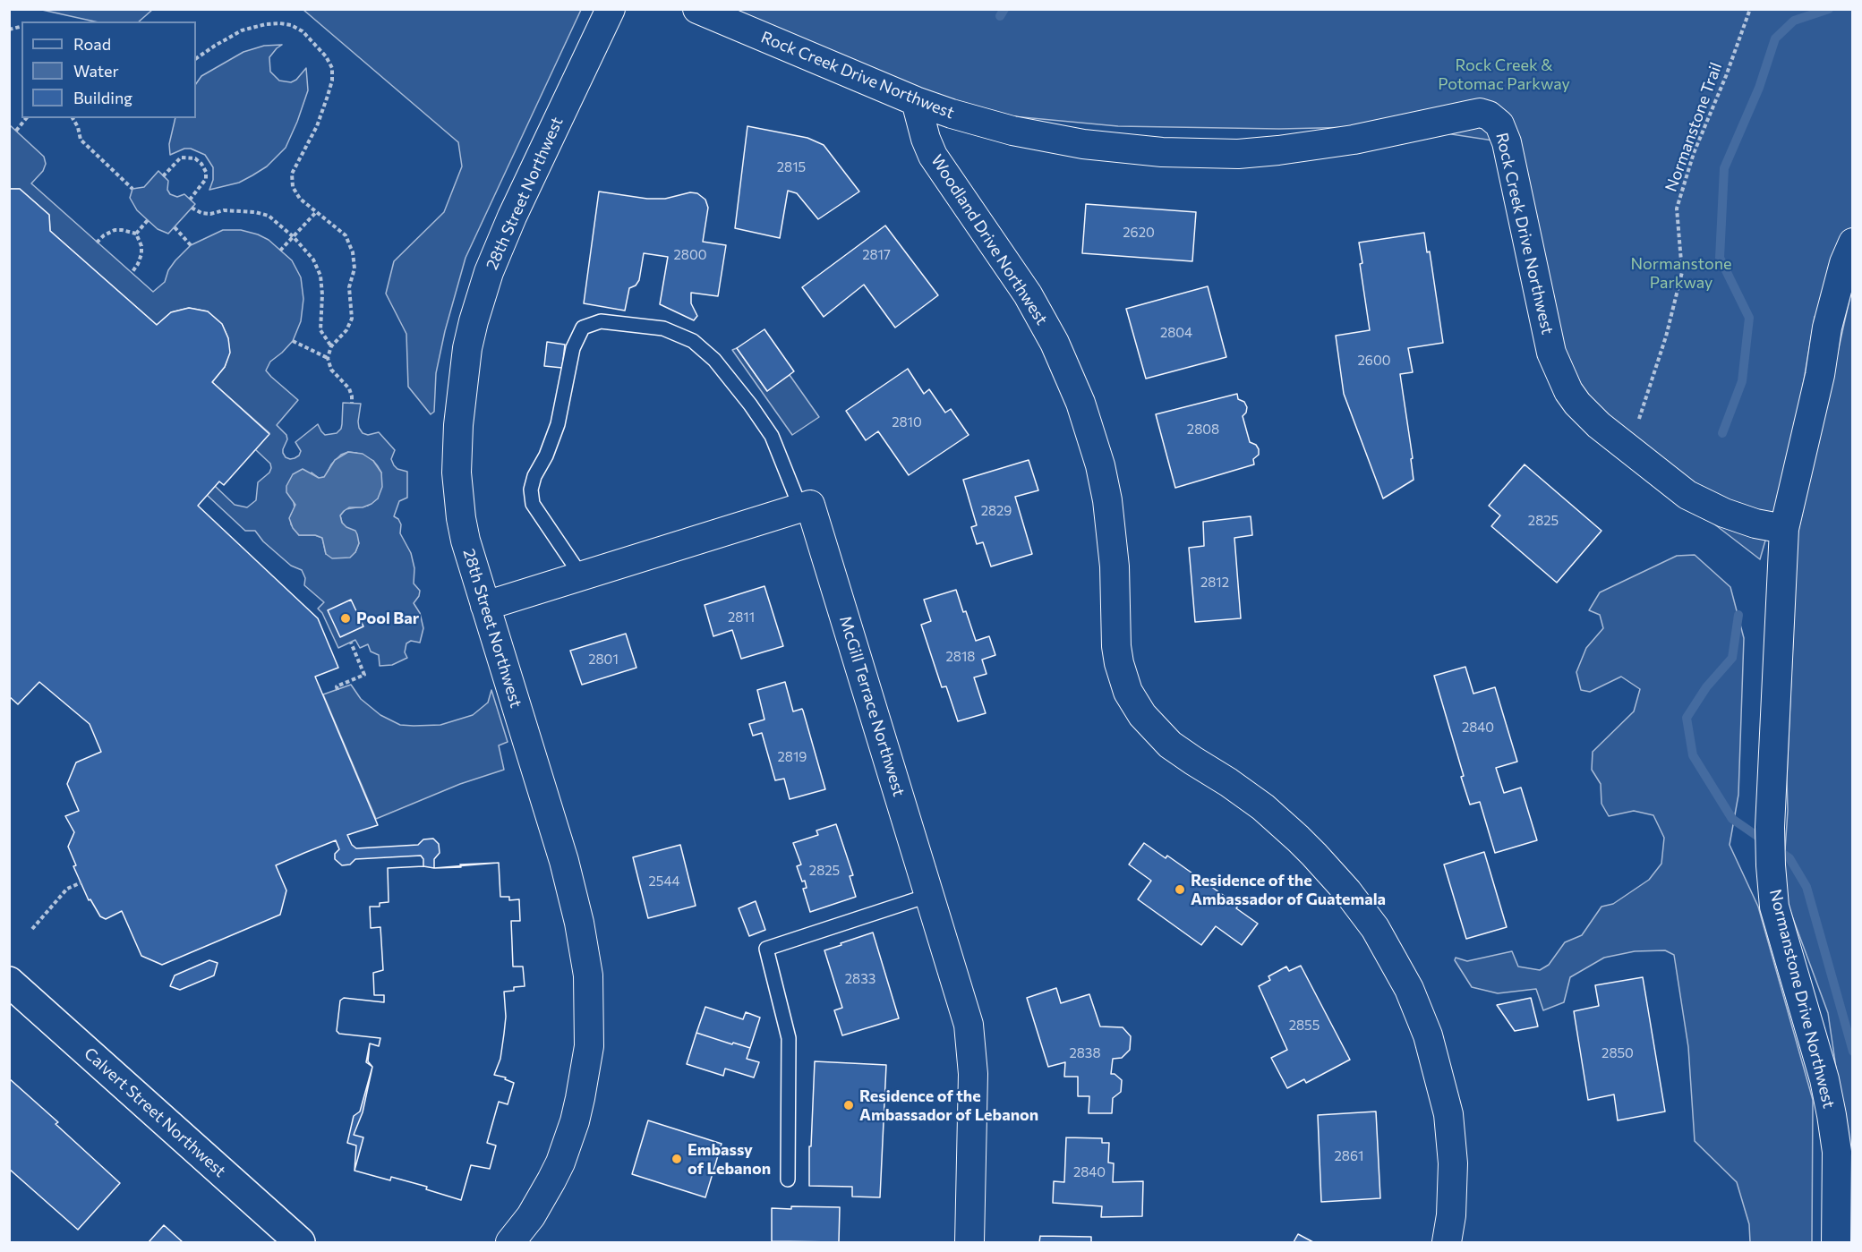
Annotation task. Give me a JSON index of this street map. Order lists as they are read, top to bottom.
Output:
{
  "streets": {
    "main road": ["Calvert Street Northwest"],
    "street": [
      "Rock Creek Drive Northwest",
      "28th Street Northwest",
      "Woodland Drive Northwest",
      "McGill Terrace Northwest",
      "Normanstone Drive Northwest"
    ],
    "path": ["Normanstone Trail"]
  },
  "crossings": [
    ["Rock Creek Drive Northwest", "Woodland Drive Northwest"],
    ["Rock Creek Drive Northwest", "Normanstone Drive Northwest"]
  ],
  "parks": ["Rock Creek & Potomac Parkway", "Normanstone Parkway"],
  "places": [
    "Pool Bar",
    "Residence of the Ambassador of Guatemala",
    "Residence of the Ambassador of Lebanon",
    "Embassy of Lebanon"
  ],
  "house_numbers": [
    "2815",
    "2620",
    "2800",
    "2817",
    "2804",
    "2600",
    "2810",
    "2808",
    "2829",
    "2825",
    "2812",
    "2811",
    "2818",
    "2801",
    "2840",
    "2819",
    "2825",
    "2544",
    "2833",
    "2855",
    "2838",
    "2850",
    "2861",
    "2840"
  ],
  "legend": ["Road", "Water", "Building"]
}
